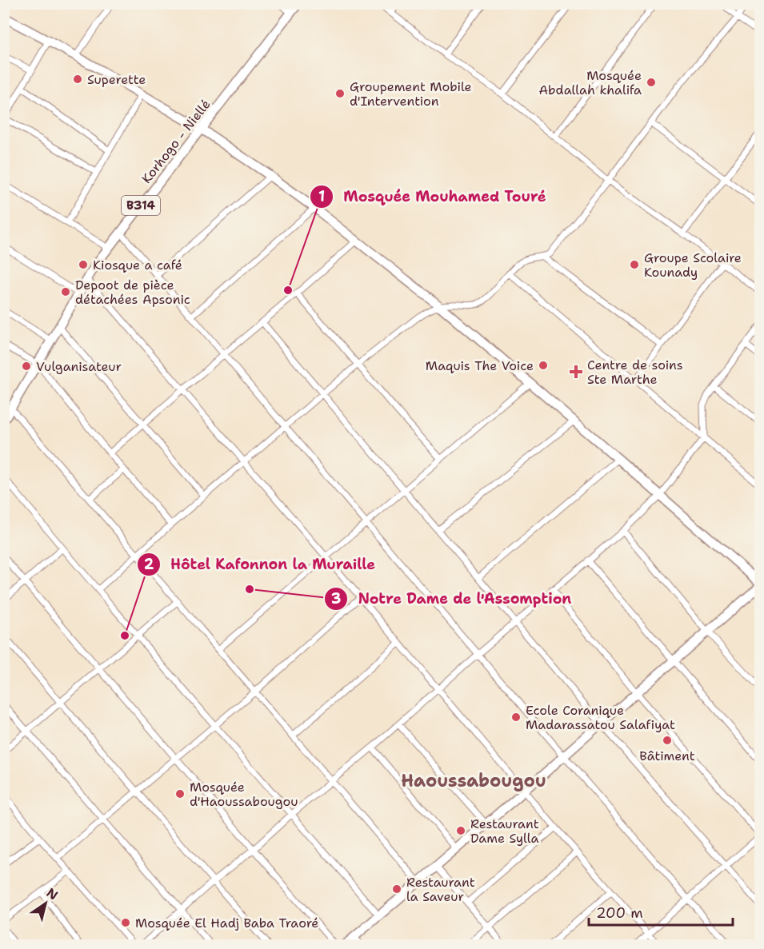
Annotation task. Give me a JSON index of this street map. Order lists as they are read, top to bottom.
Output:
{
  "streets": {
    "street": ["Korhogo - Niellé", "B314"]
  },
  "districts": ["Haoussabougou"],
  "places": {
    "other": [
      "Superette",
      "Mosquée Abdallah khalifa",
      "Groupement Mobile d'Intervention",
      "Kiosque a café",
      "Groupe Scolaire Kounady",
      "Mosquée Mouhamed Touré",
      "Depoot de pièce détachées Apsonic",
      "Maquis The Voice",
      "Vulganisateur",
      "Notre Dame de l'Assomption",
      "Hôtel Kafonnon la Muraille",
      "Ecole Coranique Madarassatou Salafiyat",
      "Bâtiment",
      "Mosquée d'Haoussabougou",
      "Restaurant Dame Sylla",
      "Restaurant la Saveur",
      "Mosquée El Hadj Baba Traoré"
    ],
    "health": ["Centre de soins Ste Marthe"]
  },
  "scale_bar": "200 m",
  "north": "top right"
}
